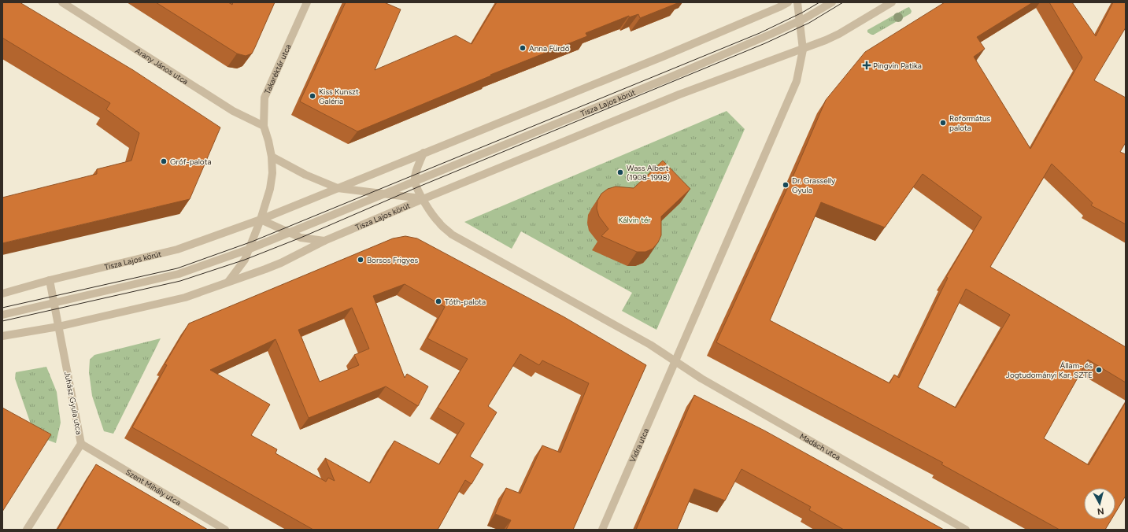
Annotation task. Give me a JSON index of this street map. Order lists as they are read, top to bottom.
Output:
{
  "streets": {
    "street": [
      "Arany János utca",
      "Takaréktár utca",
      "Tisza Lajos körút",
      "Juhász Gyula utca",
      "Vidra utca",
      "Madách utca",
      "Szent Mihály utca"
    ]
  },
  "crossings": [
    ["Arany János utca", "Takaréktár utca"],
    ["Takaréktár utca", "Tisza Lajos körút"],
    ["Tisza Lajos körút", "Juhász Gyula utca"],
    ["Juhász Gyula utca", "Szent Mihály utca"],
    ["Vidra utca", "Madách utca"]
  ],
  "parks": ["Kálvin tér"],
  "places": {
    "other": [
      "Anna Fürdő",
      "Kiss Kunszt Galéria",
      "Református palota",
      "Gróf-palota",
      "Wass Albert (1908-1998)",
      "Dr. Grasselly Gyula",
      "Borsos Frigyes",
      "Tóth-palota",
      "Állam- és Jogtudományi Kar, SZTE"
    ],
    "health": ["Pingvin Patika"]
  },
  "north": "bottom"
}
